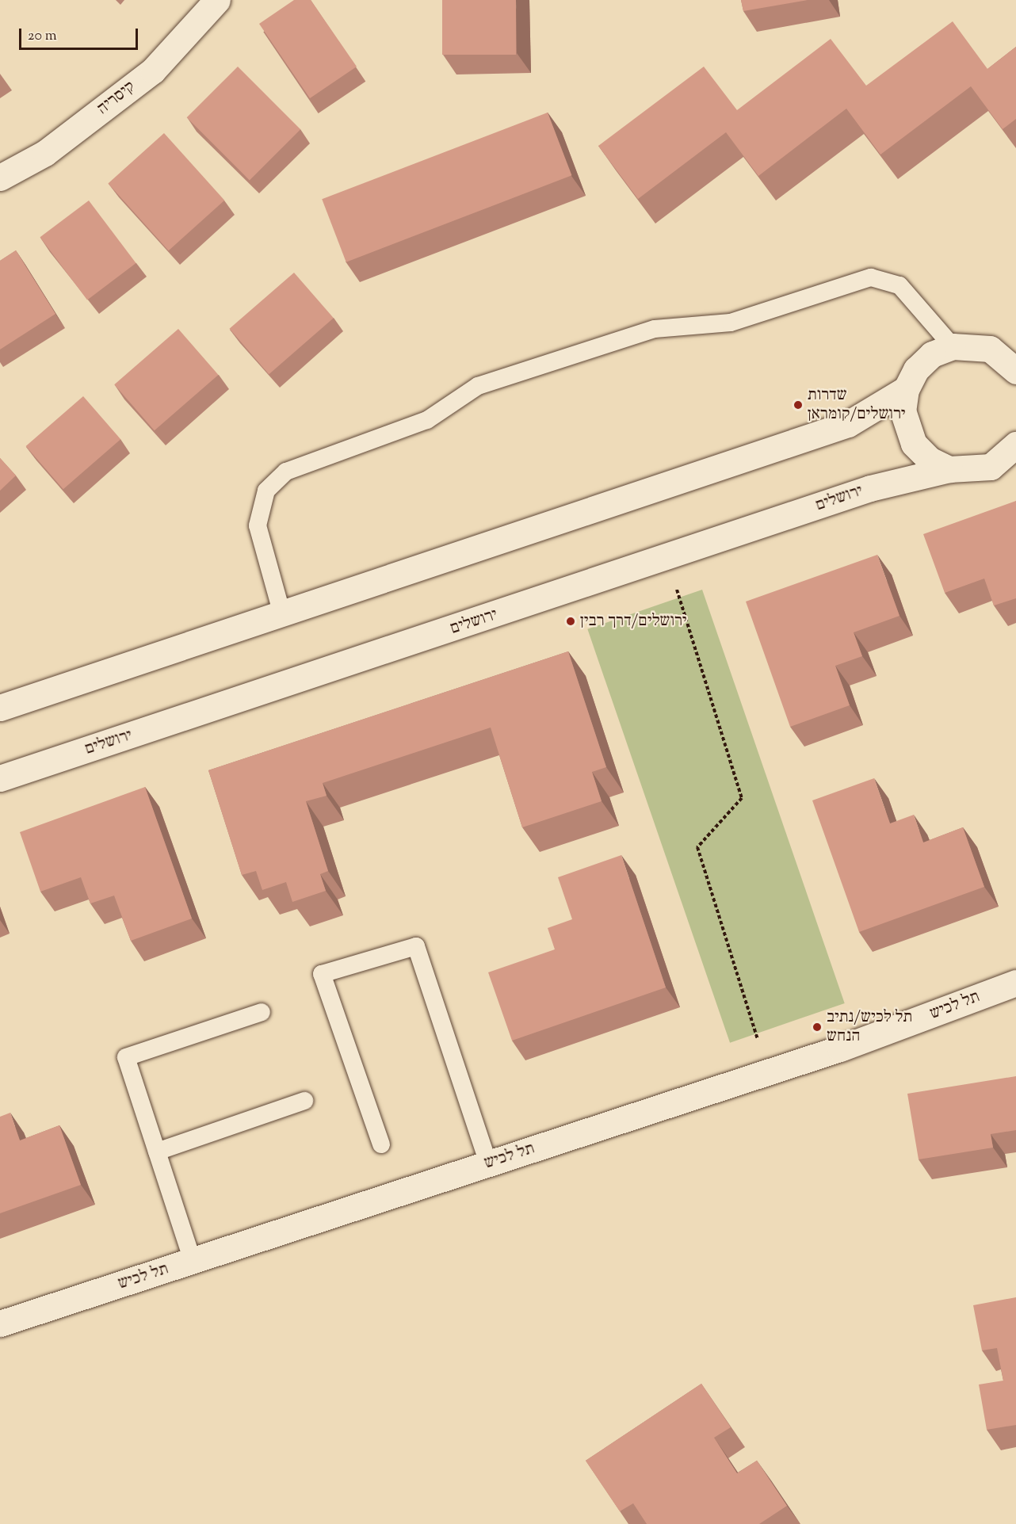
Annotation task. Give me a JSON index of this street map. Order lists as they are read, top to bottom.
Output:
{
  "streets": {
    "main road": ["קיסריה", "ירושלים", "תל לכיש"]
  },
  "places": ["שדרות ירושלים/קומראן", "ירושלים/דרך רבין", "תל לכיש/נתיב הנחש"],
  "scale_bar": "20 m"
}
